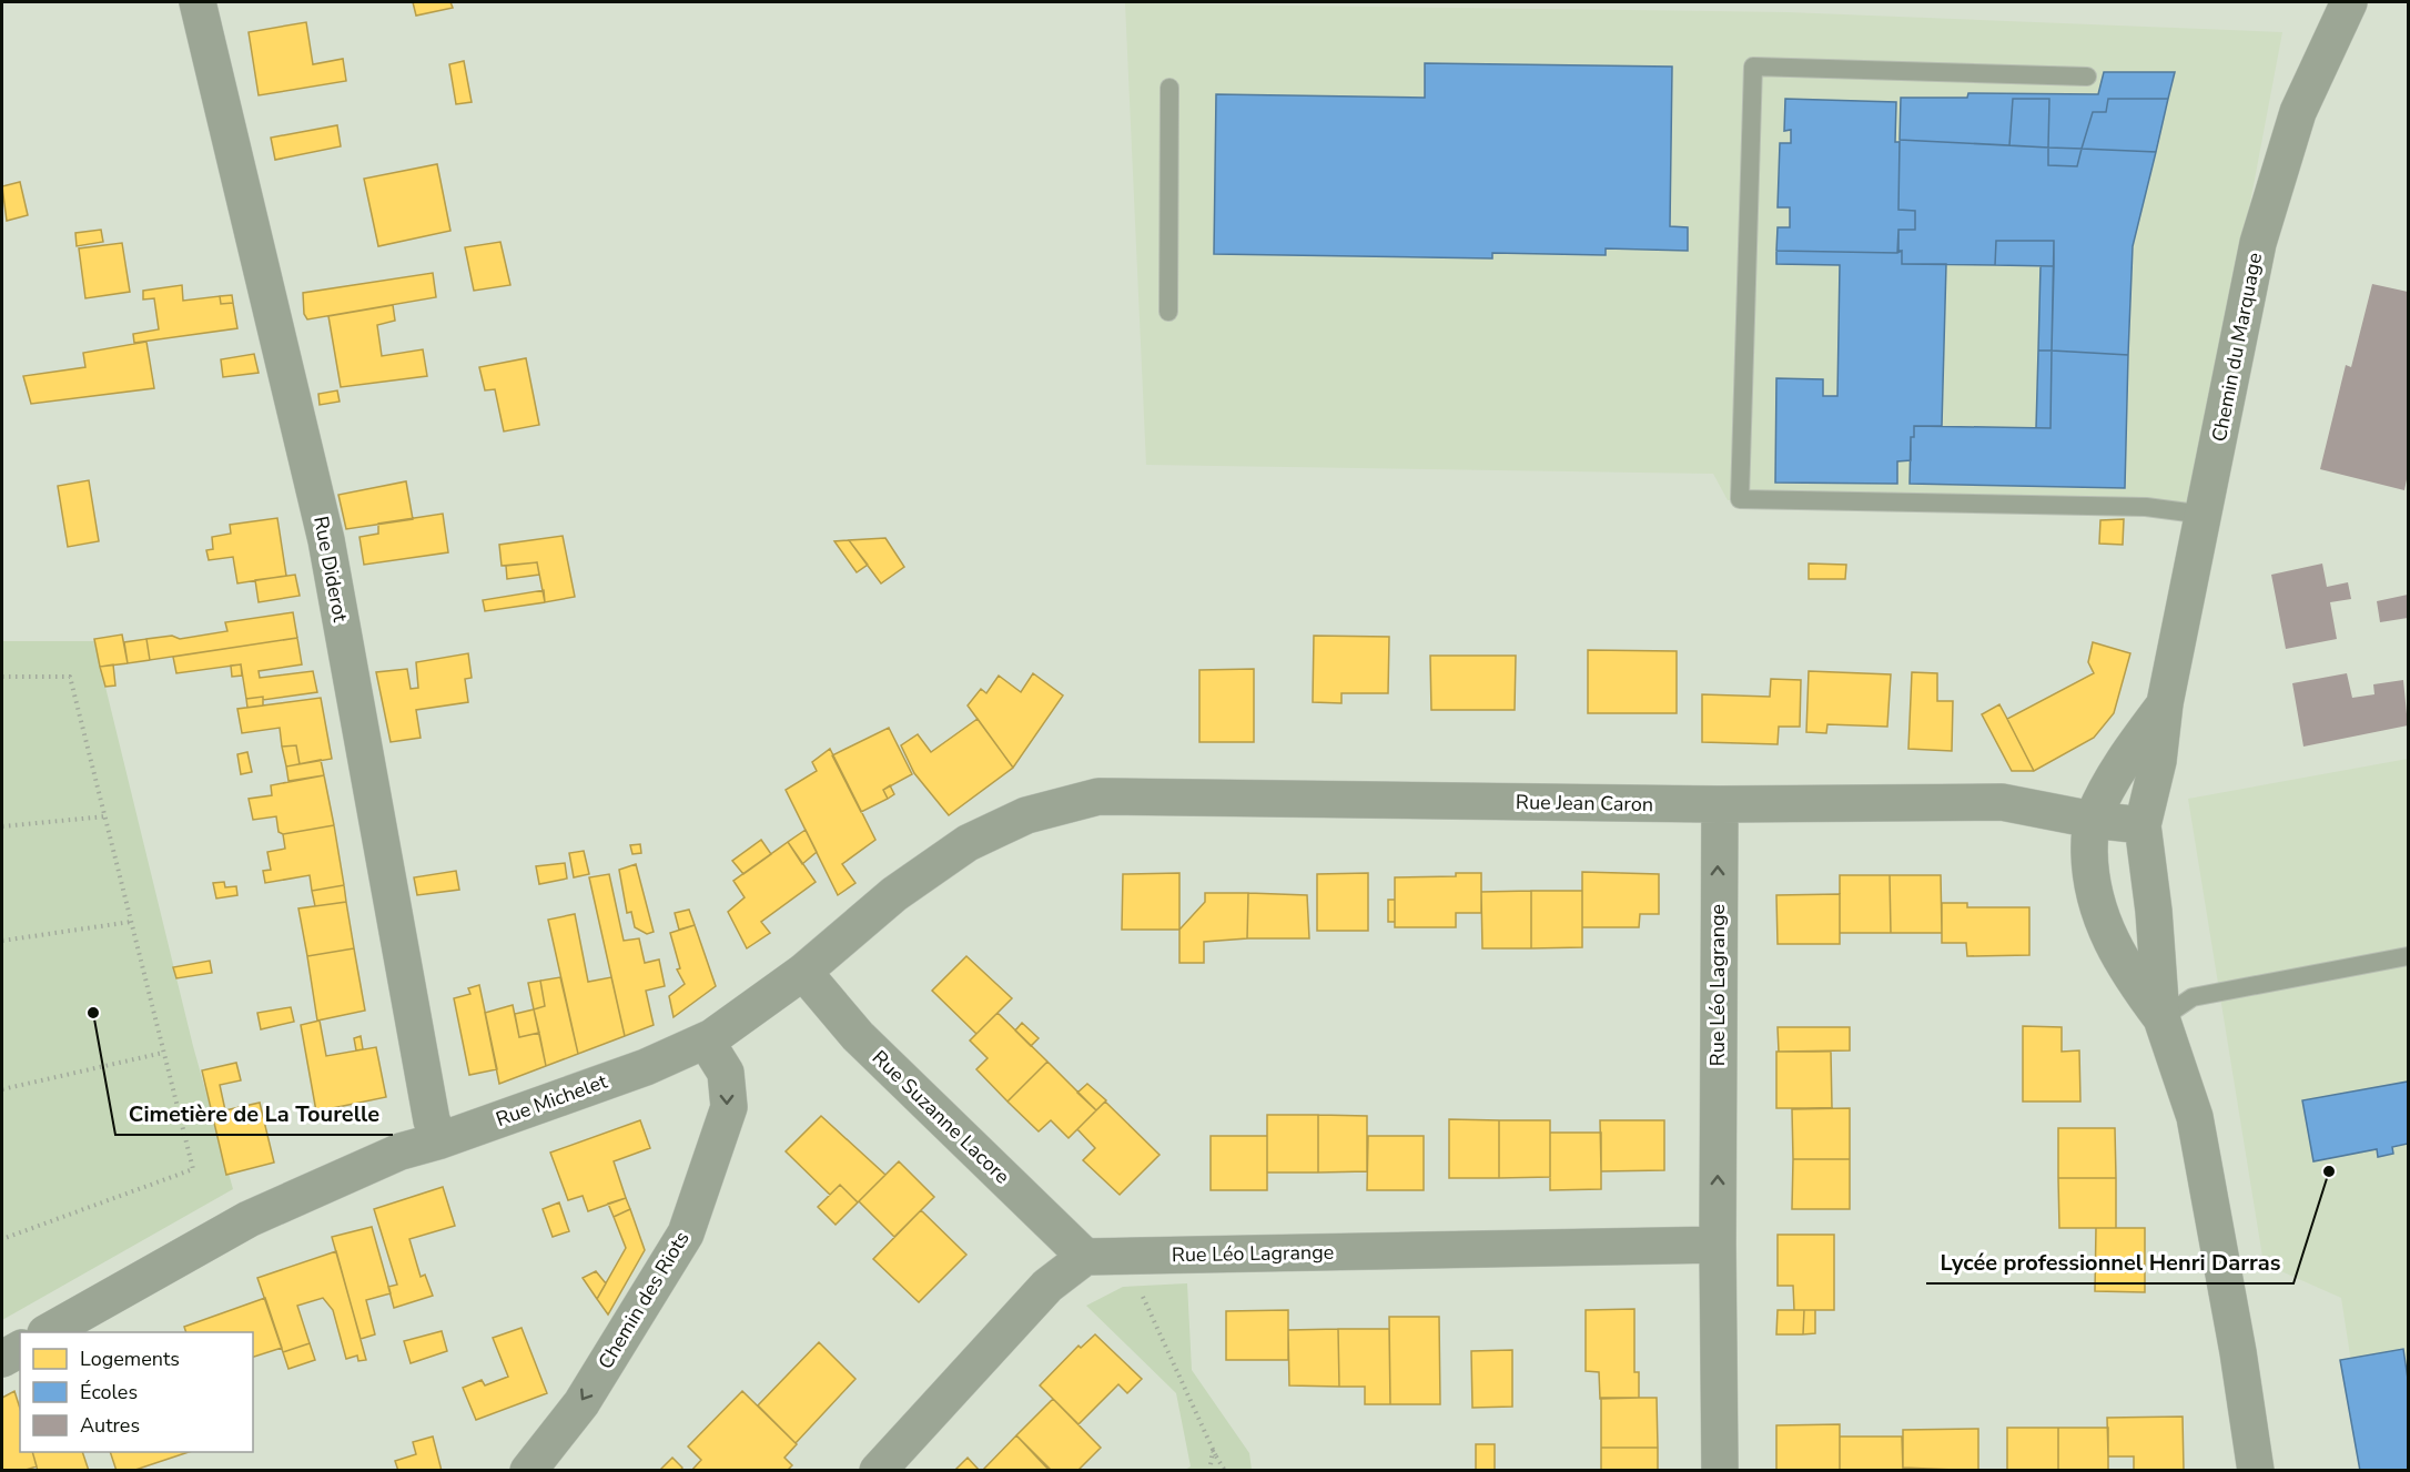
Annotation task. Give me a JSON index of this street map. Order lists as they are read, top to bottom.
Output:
{
  "streets": {
    "street": [
      "Chemin du Marquage",
      "Rue Diderot",
      "Rue Jean Caron",
      "Rue Léo Lagrange",
      "Rue Michelet",
      "Rue Suzanne Lacore",
      "Chemin des Riots"
    ]
  },
  "crossings": [
    ["Chemin du Marquage", "Rue Jean Caron"],
    ["Rue Diderot", "Rue Michelet"],
    ["Rue Jean Caron", "Rue Léo Lagrange"],
    ["Rue Jean Caron", "Rue Michelet"],
    ["Rue Léo Lagrange", "Rue Suzanne Lacore"],
    ["Rue Michelet", "Rue Suzanne Lacore"],
    ["Rue Michelet", "Chemin des Riots"]
  ],
  "places": ["Cimetière de La Tourelle", "Lycée professionnel Henri Darras"],
  "legend": ["Logements", "Écoles", "Autres"]
}
